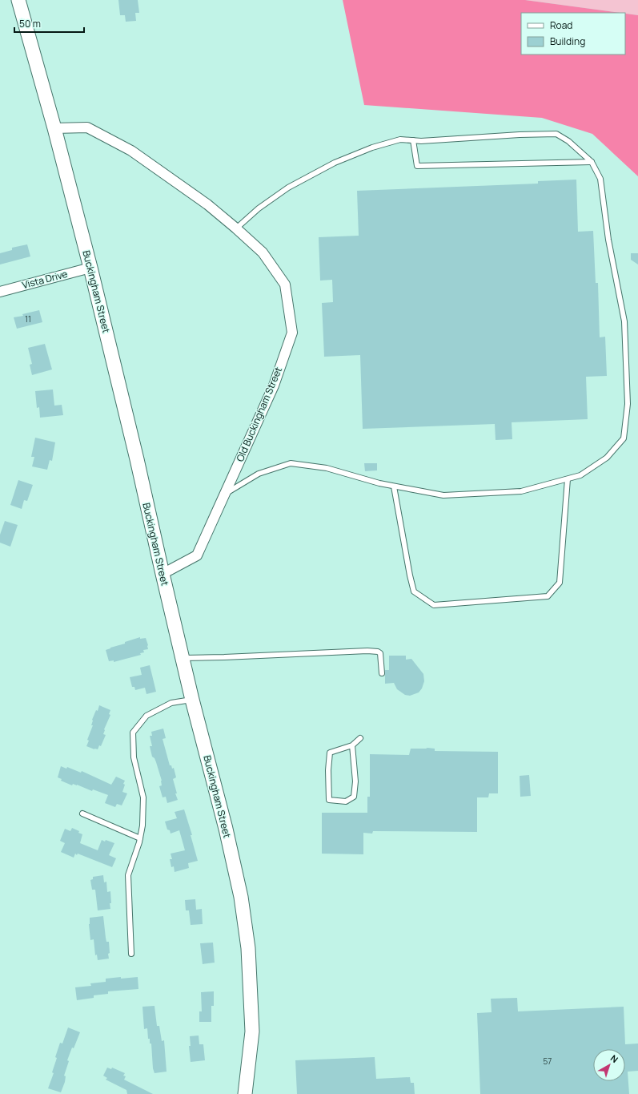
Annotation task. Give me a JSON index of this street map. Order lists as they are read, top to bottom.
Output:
{
  "streets": {
    "main road": ["Buckingham Street"],
    "street": ["Vista Drive", "Old Buckingham Street"]
  },
  "crossings": [
    ["Vista Drive", "Buckingham Street"],
    ["Buckingham Street", "Old Buckingham Street"]
  ],
  "house_numbers": ["11", "57"],
  "legend": ["Road", "Building"],
  "scale_bar": "50 m",
  "north": "top right"
}
